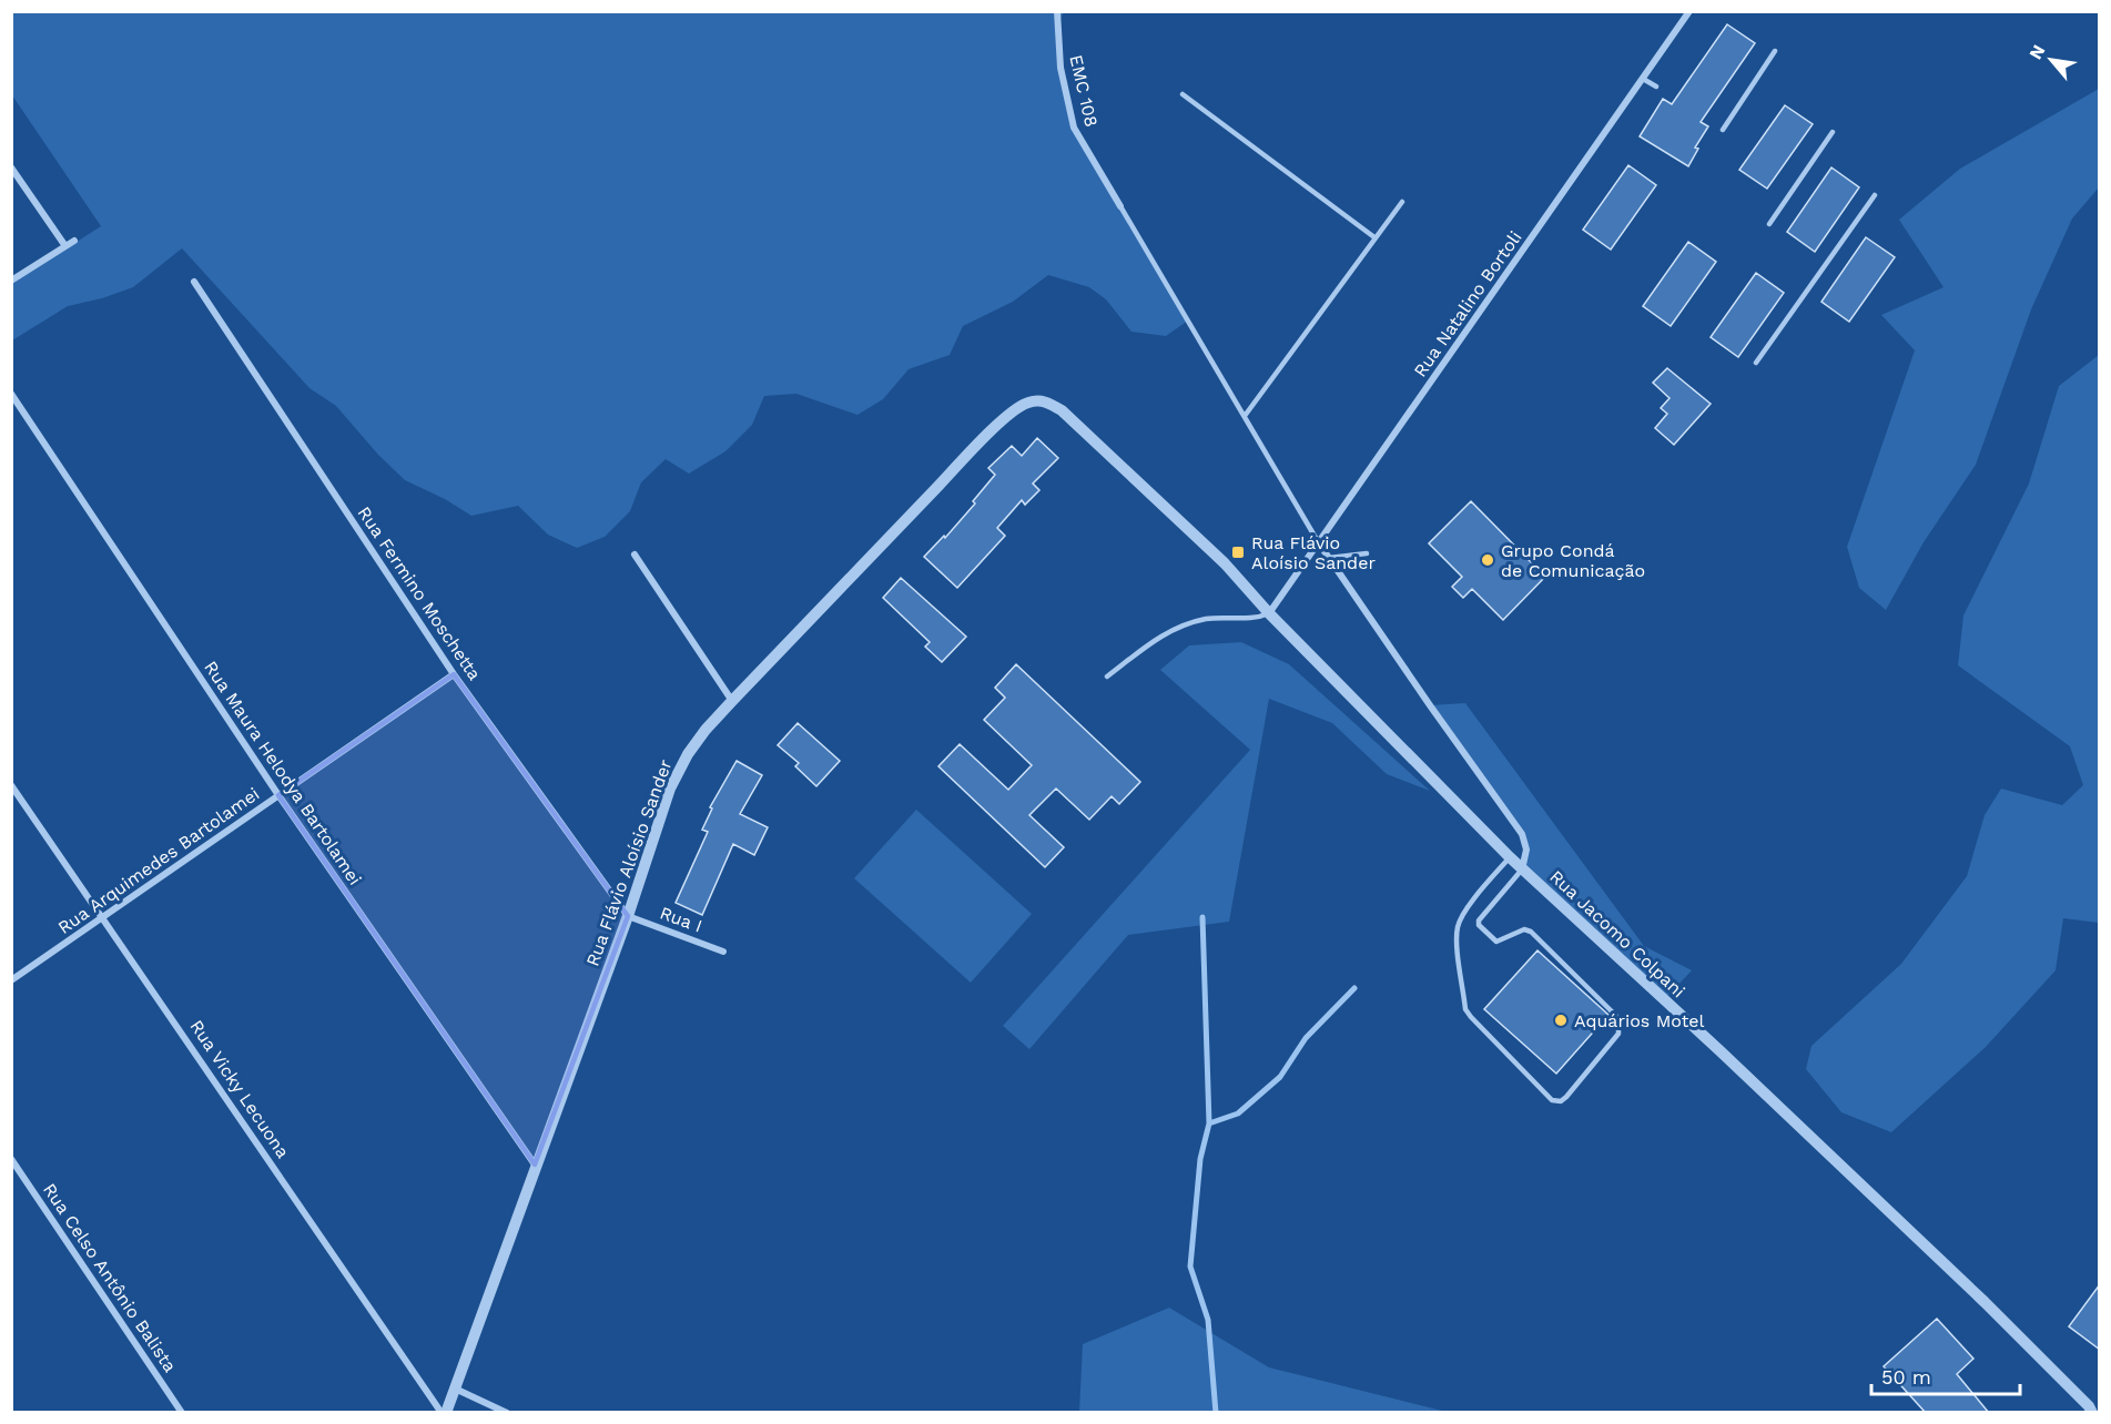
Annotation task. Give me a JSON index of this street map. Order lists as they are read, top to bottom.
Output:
{
  "streets": {
    "street": [
      "EMC 108",
      "Rua Natalino Bortoli",
      "Rua Fermino Moschetta",
      "Rua Maura Helodya Bartolamei",
      "Rua Arquimedes Bartolamei",
      "Rua Flávio Aloísio Sander",
      "Rua I",
      "Rua Jacomo Colpani",
      "Rua Vicky Lecuona",
      "Rua Celso Antônio Balista"
    ]
  },
  "crossings": [
    ["Rua Natalino Bortoli", "Rua Flávio Aloísio Sander"],
    ["Rua Natalino Bortoli", "Rua Jacomo Colpani"],
    ["Rua Fermino Moschetta", "Rua Arquimedes Bartolamei"],
    ["Rua Fermino Moschetta", "Rua Flávio Aloísio Sander"],
    ["Rua Fermino Moschetta", "Rua I"],
    ["Rua Maura Helodya Bartolamei", "Rua Arquimedes Bartolamei"],
    ["Rua Maura Helodya Bartolamei", "Rua Flávio Aloísio Sander"],
    ["Rua Arquimedes Bartolamei", "Rua Vicky Lecuona"],
    ["Rua Flávio Aloísio Sander", "Rua I"],
    ["Rua Flávio Aloísio Sander", "Rua Jacomo Colpani"],
    ["Rua Flávio Aloísio Sander", "Rua Vicky Lecuona"]
  ],
  "places": {
    "transit": ["Rua Flávio Aloísio Sander"],
    "other": ["Grupo Condá de Comunicação", "Aquários Motel"]
  },
  "scale_bar": "50 m",
  "north": "top left"
}
